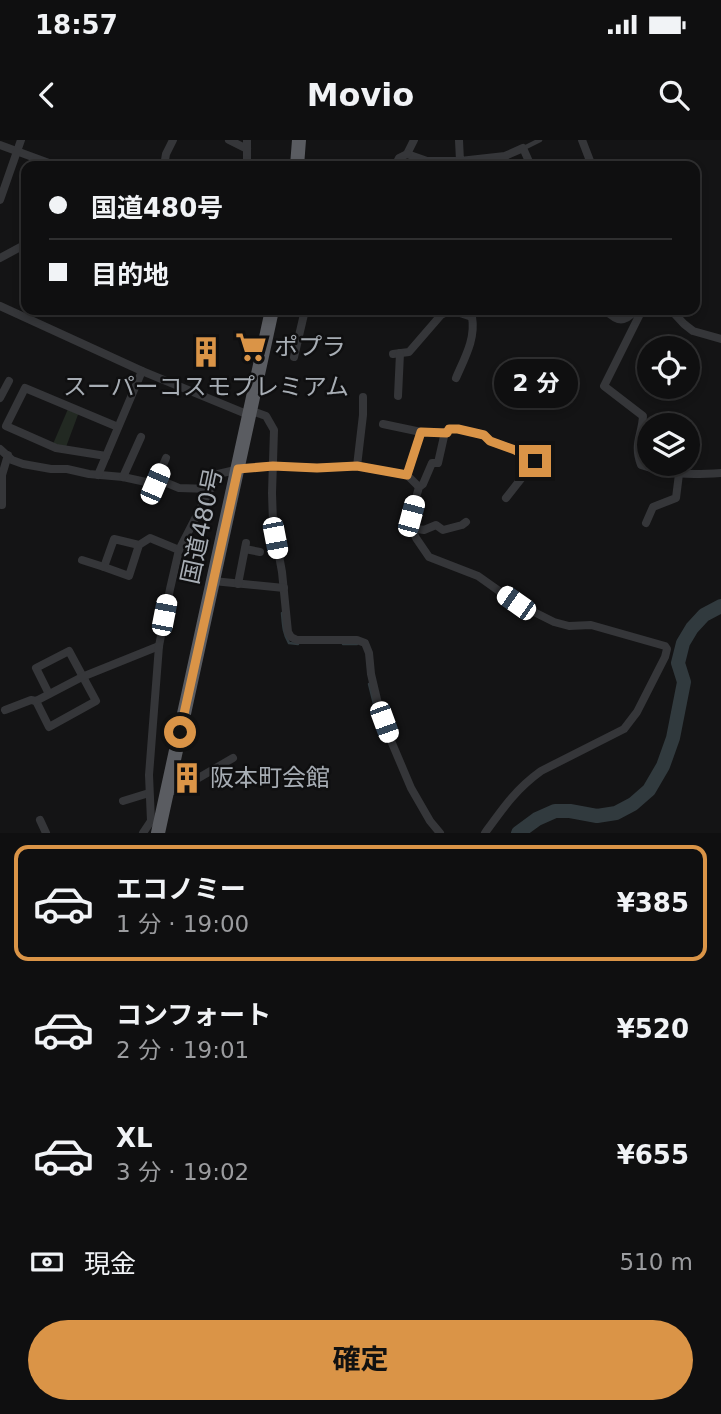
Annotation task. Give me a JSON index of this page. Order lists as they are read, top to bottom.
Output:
{
  "streets": {
    "highway": ["国道480号"]
  },
  "places": {
    "supermarket": ["ポプラ"],
    "building": ["スーパーコスモプレミアム", "阪本町会館"]
  },
  "page": {
    "status": "18:57",
    "header": "Movio",
    "banner": ["国道480号", "目的地"],
    "bubble": "2 分",
    "list": [
      {
        "name": "エコノミー",
        "note": "1 分 · 19:00",
        "value": "¥385"
      },
      {
        "name": "コンフォート",
        "note": "2 分 · 19:01",
        "value": "¥520"
      },
      {
        "name": "XL",
        "note": "3 分 · 19:02",
        "value": "¥655"
      }
    ],
    "pay": ["現金", "510 m"],
    "buttons": "確定"
  }
}
